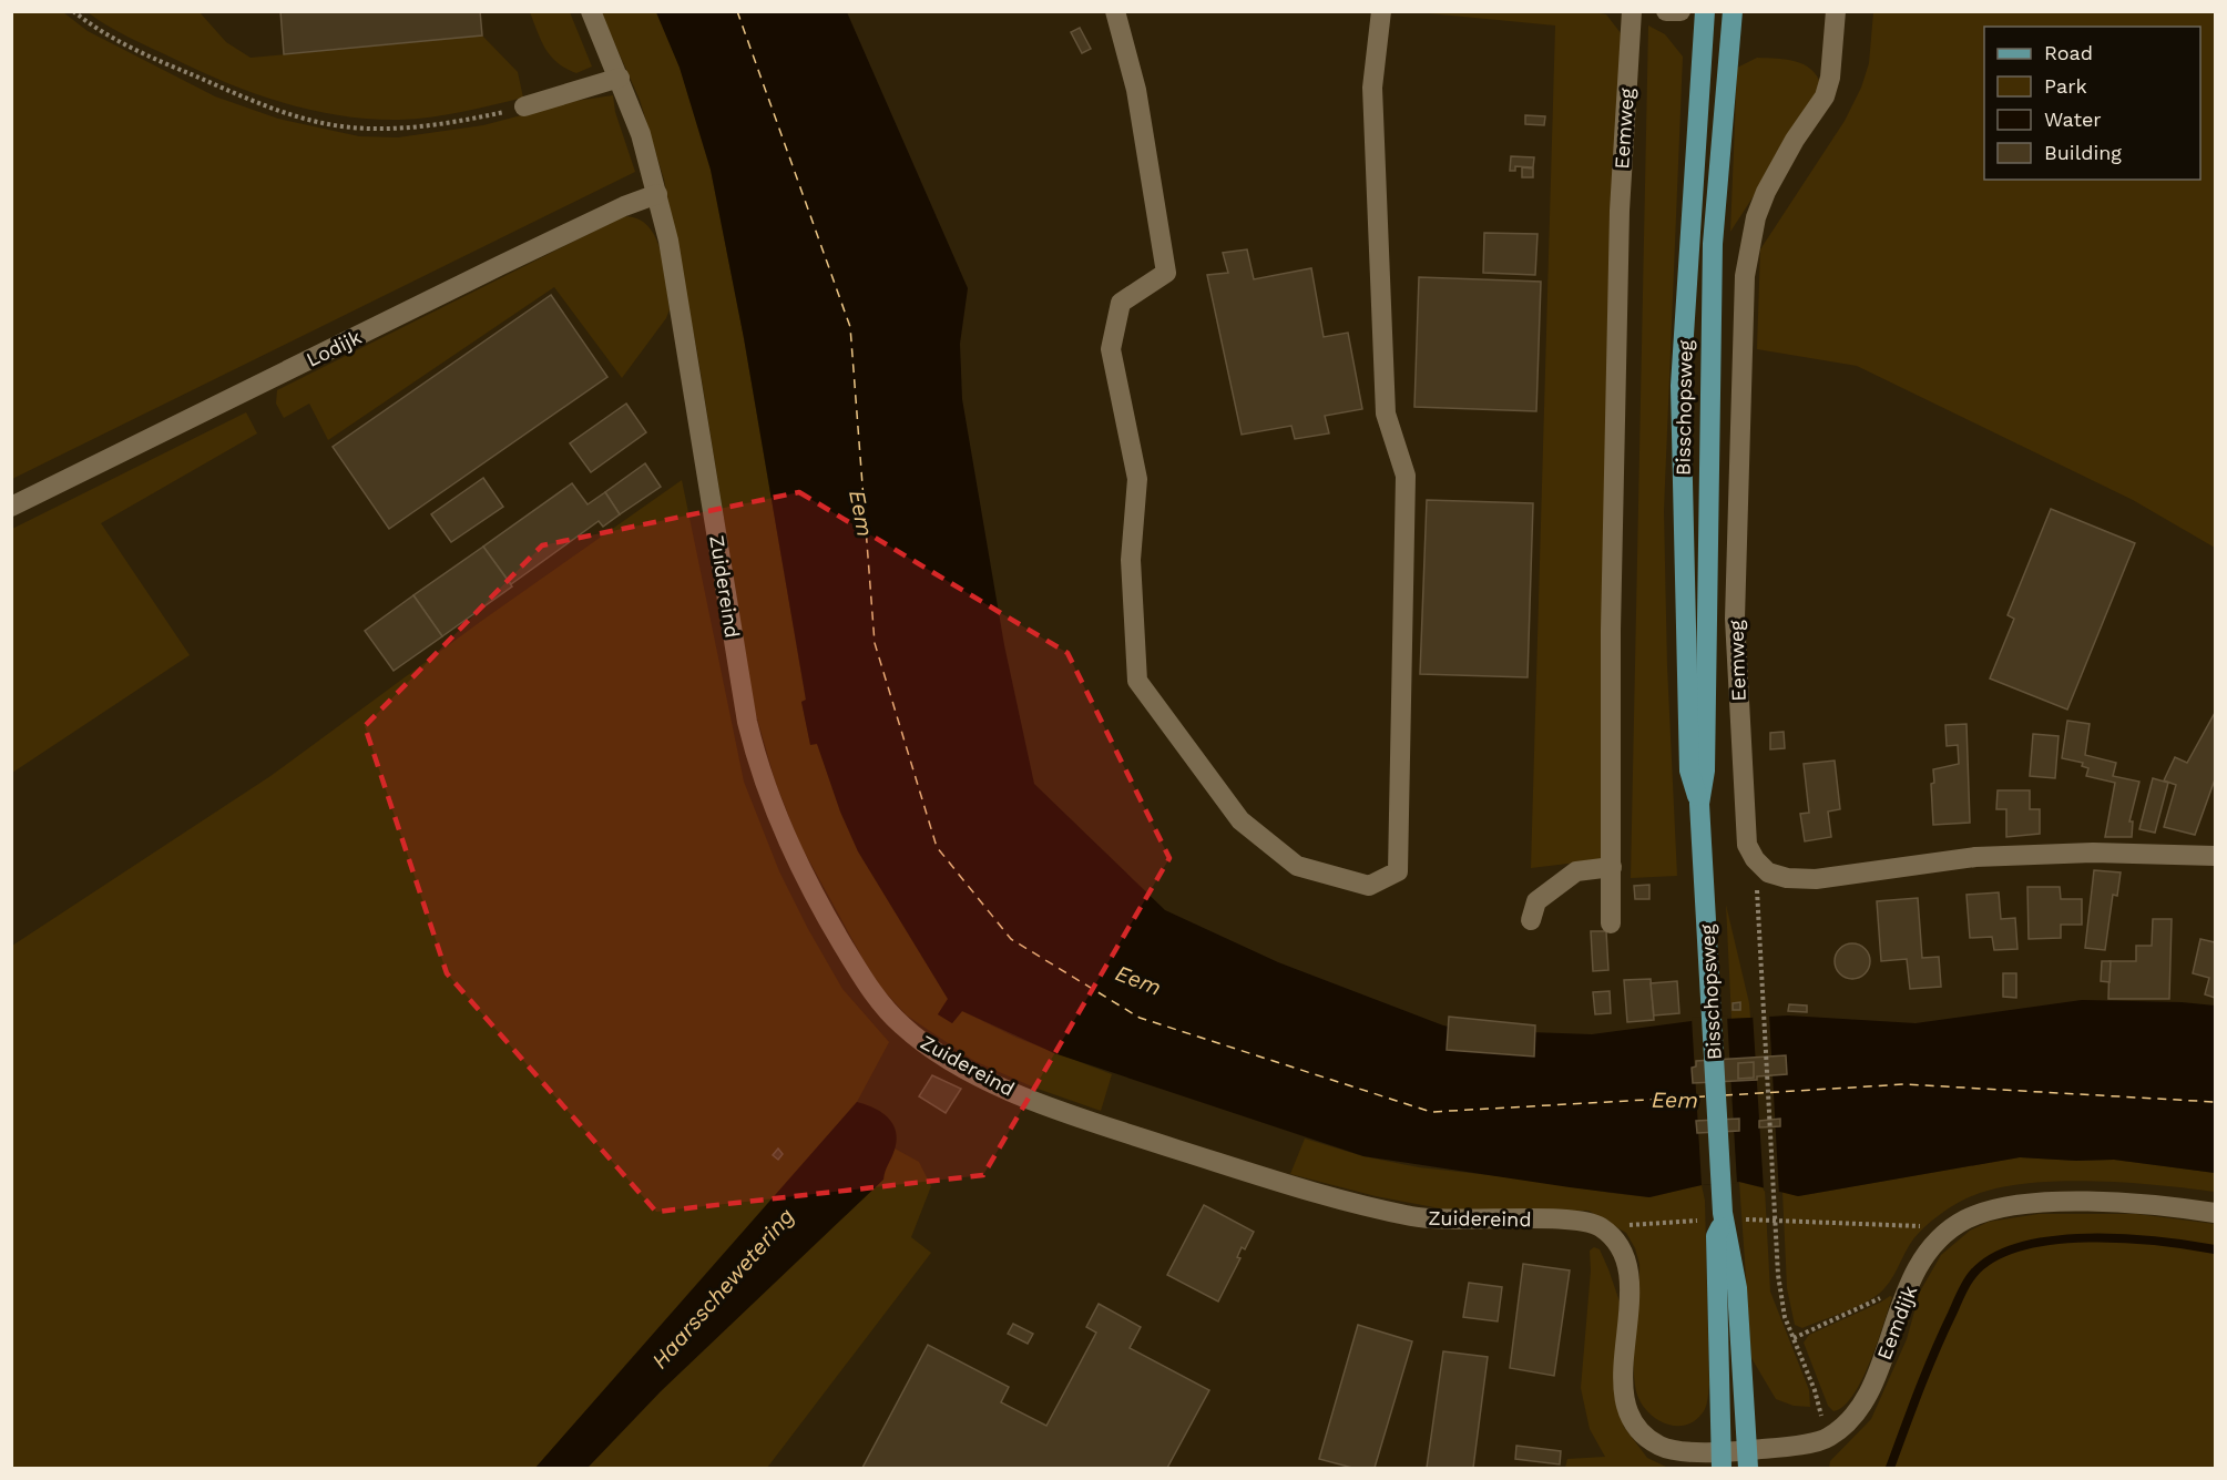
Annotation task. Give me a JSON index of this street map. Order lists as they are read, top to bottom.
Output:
{
  "streets": {
    "main road": ["Bisschopsweg"],
    "street": [
      "Eemweg",
      "Lodijk",
      "Zuidereind",
      "Eemdijk"
    ]
  },
  "crossings": [
    ["Lodijk", "Zuidereind"]
  ],
  "water": ["Eem", "Haarsschewetering"],
  "legend": [
    "Road",
    "Park",
    "Water",
    "Building"
  ]
}
